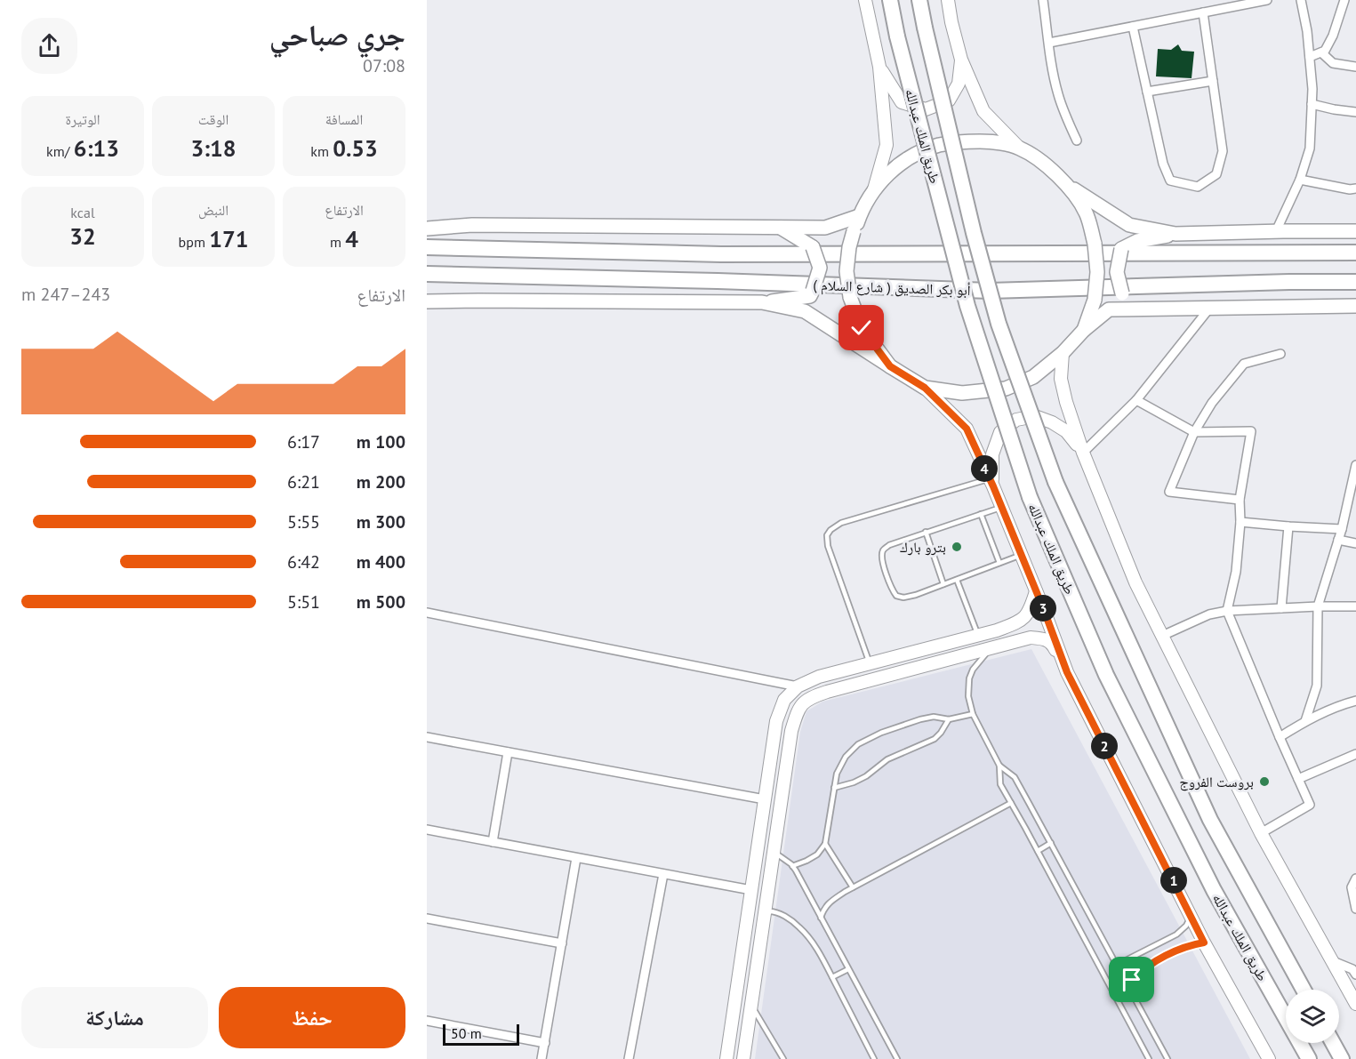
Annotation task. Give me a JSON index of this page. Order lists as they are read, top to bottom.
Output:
{
  "streets": {
    "highway": ["طريق الملك عبدالله", "( شارع السلام ) أبو بكر الصديق"]
  },
  "places": ["بترو بارك", "بروست الفروج"],
  "scale_bar": "50 m",
  "page": {
    "heading": ["جري صباحي", "07:08"],
    "stats": [
      ["المسافة", "0.53 km"],
      ["الوقت", "3:18"],
      ["الوتيرة", "6:13 /km"],
      ["الارتفاع", "4 m"],
      ["النبض", "171 bpm"],
      ["kcal", "32"]
    ],
    "chart": ["الارتفاع", "243–247 m"],
    "list": [
      {
        "name": "100 m",
        "note": "6:17"
      },
      {
        "name": "200 m",
        "note": "6:21"
      },
      {
        "name": "300 m",
        "note": "5:55"
      },
      {
        "name": "400 m",
        "note": "6:42"
      },
      {
        "name": "500 m",
        "note": "5:51"
      }
    ],
    "pins": [
      "4",
      "3",
      "2",
      "1"
    ],
    "buttons": ["حفظ", "مشاركة"],
    "scale": "50 m"
  }
}
